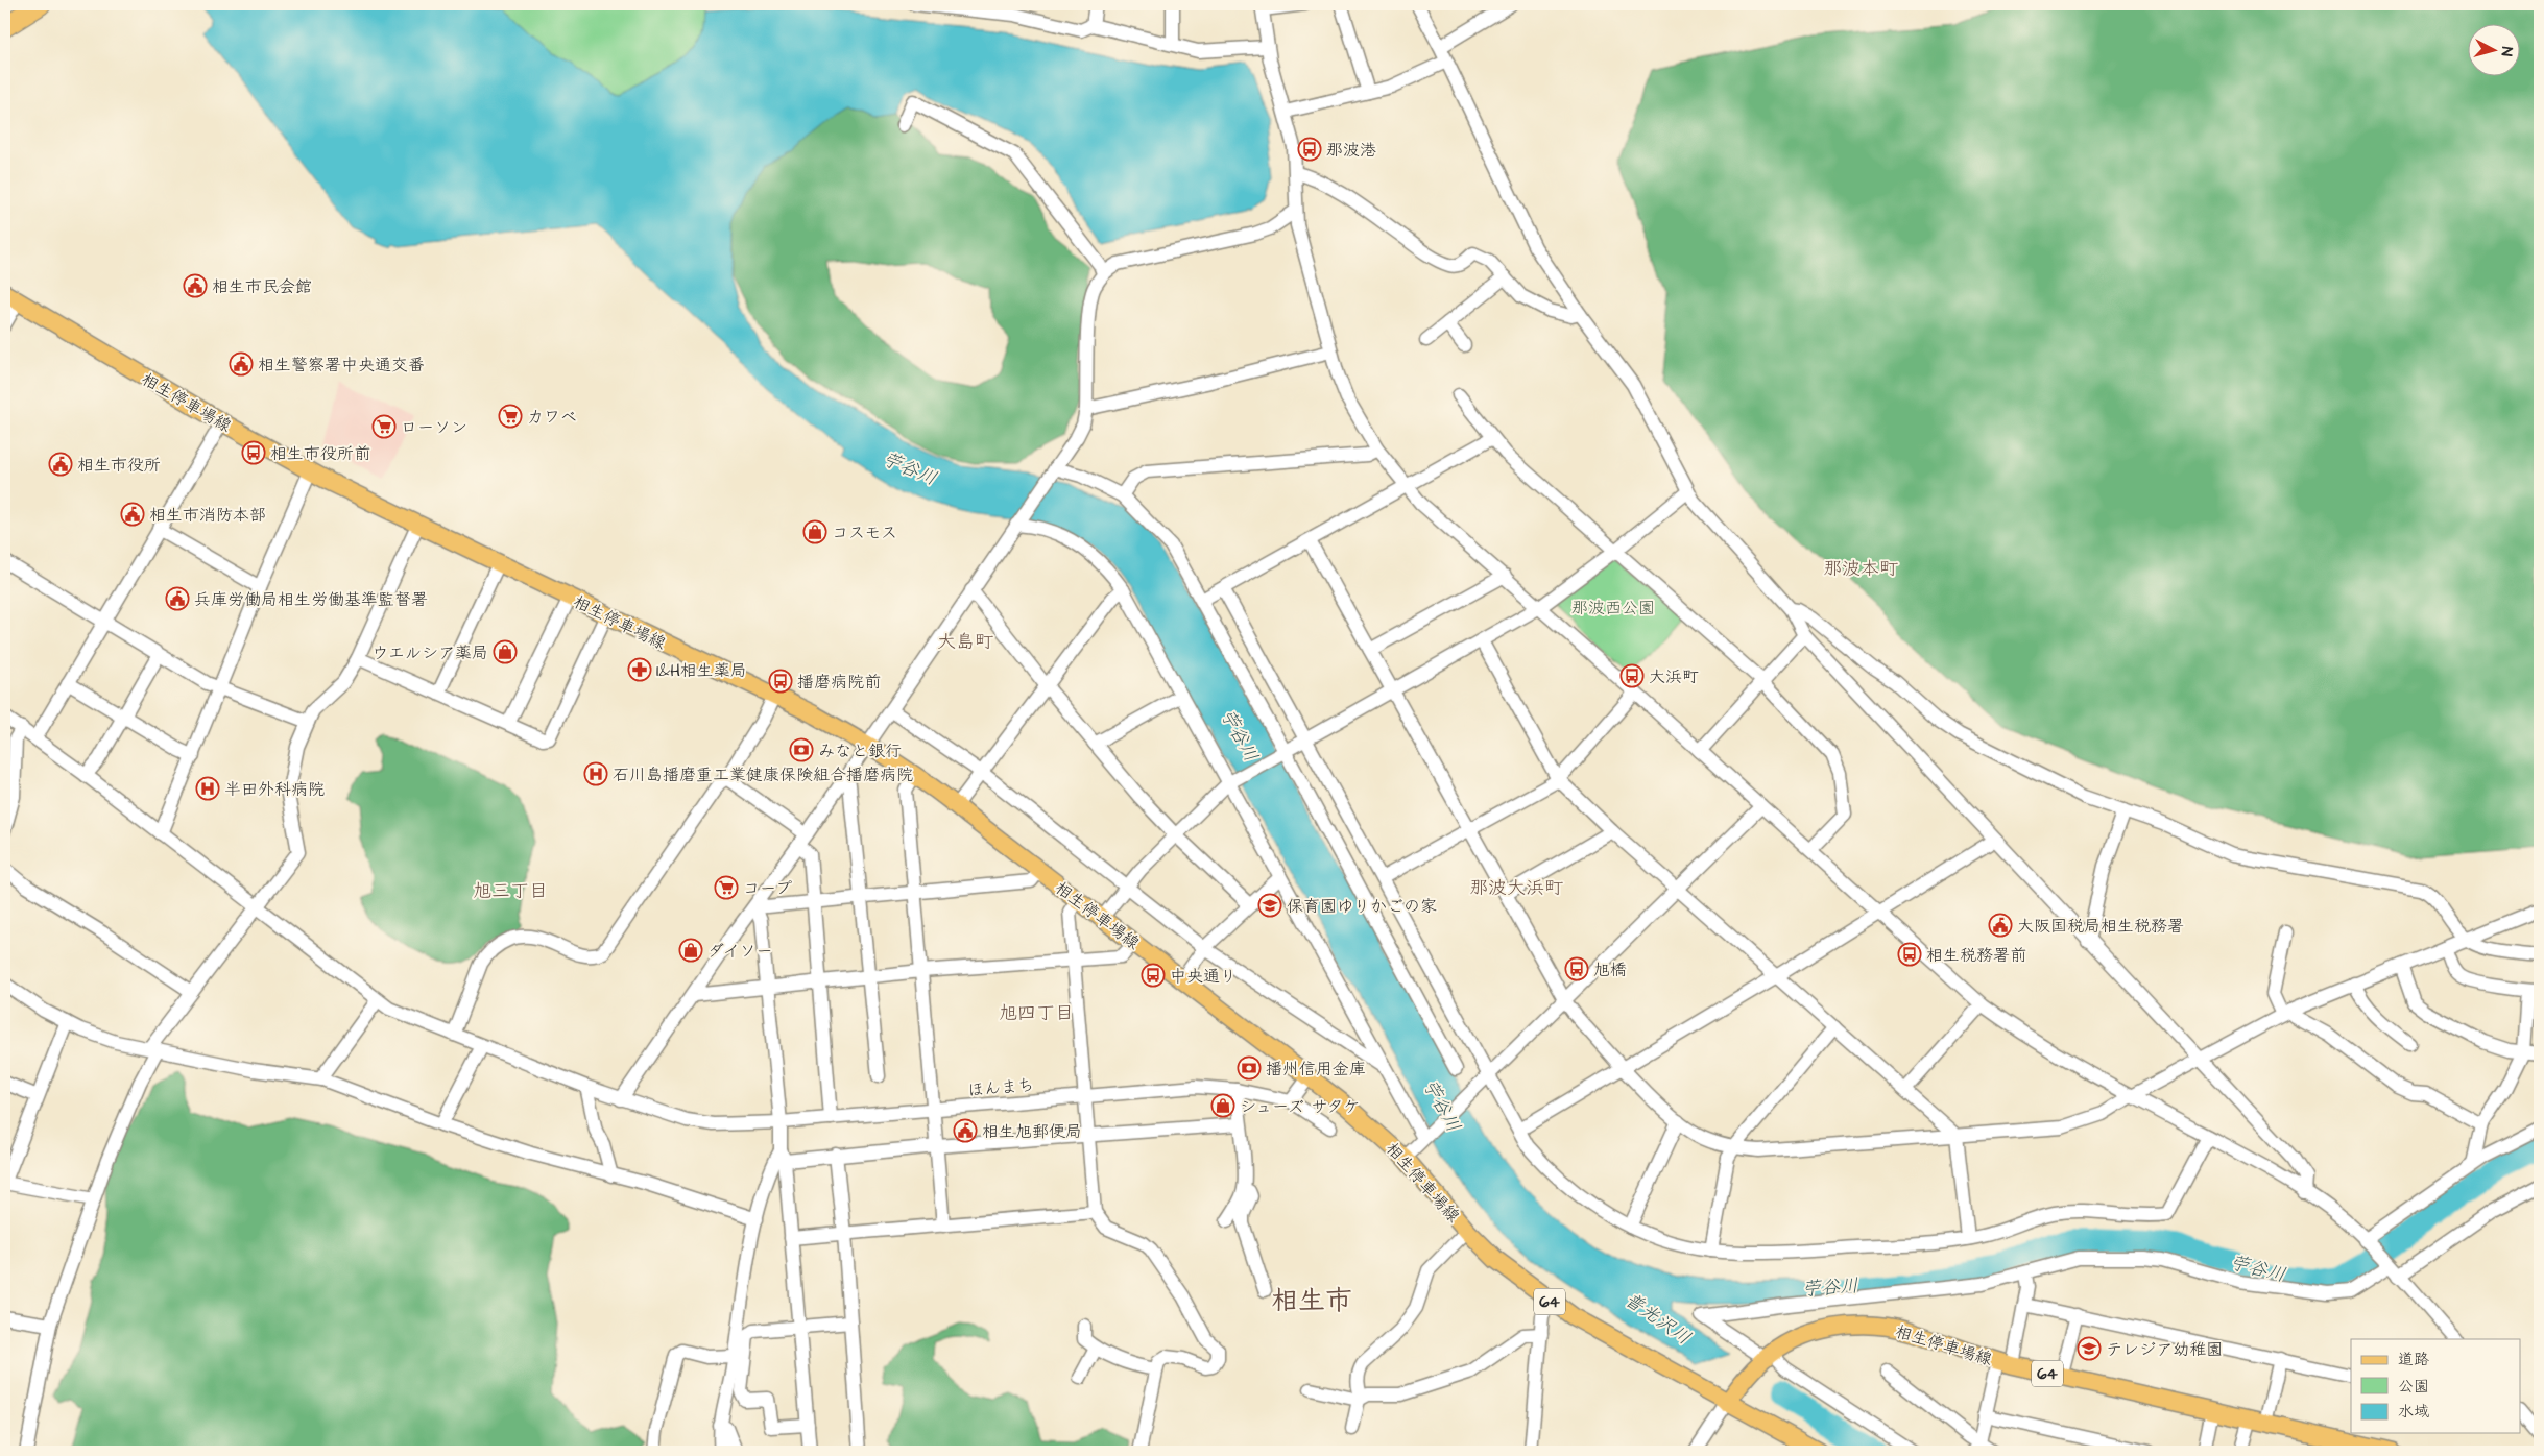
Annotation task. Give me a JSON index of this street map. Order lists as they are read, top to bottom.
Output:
{
  "streets": {
    "main road": ["相生停車場線", "64"],
    "street": ["ほんまち"]
  },
  "districts": [
    "那波本町",
    "大島町",
    "那波大浜町",
    "旭三丁目",
    "旭四丁目",
    "相生市"
  ],
  "water": ["苧谷川", "普光沢川"],
  "parks": ["那波西公園"],
  "places": {
    "bus stop": [
      "那波港",
      "相生市役所前",
      "大浜町",
      "播磨病院前",
      "相生税務署前",
      "旭橋",
      "中央通り"
    ],
    "public building": [
      "相生市民会館",
      "相生警察署中央通交番",
      "相生市役所",
      "相生市消防本部",
      "兵庫労働局相生労働基準監督署",
      "大阪国税局相生税務署",
      "相生旭郵便局"
    ],
    "supermarket": ["カワベ", "ローソン", "コープ"],
    "shop": [
      "コスモス",
      "ウエルシア薬局",
      "ダイソー",
      "シューズ サタケ"
    ],
    "pharmacy": ["I&H相生薬局"],
    "bank": ["みなと銀行", "播州信用金庫"],
    "hospital": ["石川島播磨重工業健康保険組合播磨病院", "半田外科病院"],
    "school or university": ["保育園ゆりかごの家", "テレジア幼稚園"]
  },
  "legend": ["道路", "公園", "水域"],
  "north": "right"
}
